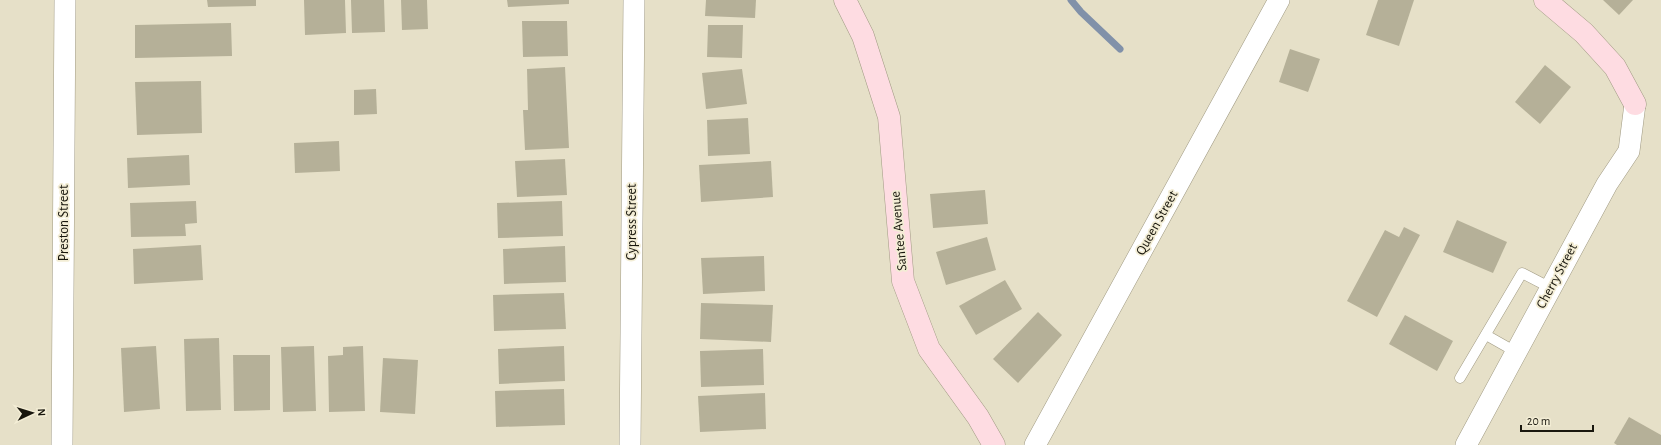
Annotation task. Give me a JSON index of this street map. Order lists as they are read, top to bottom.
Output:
{
  "streets": {
    "street": [
      "Cypress Street",
      "Preston Street",
      "Queen Street",
      "Santee Avenue",
      "Cherry Street"
    ]
  },
  "scale_bar": "20 m",
  "north": "right"
}
